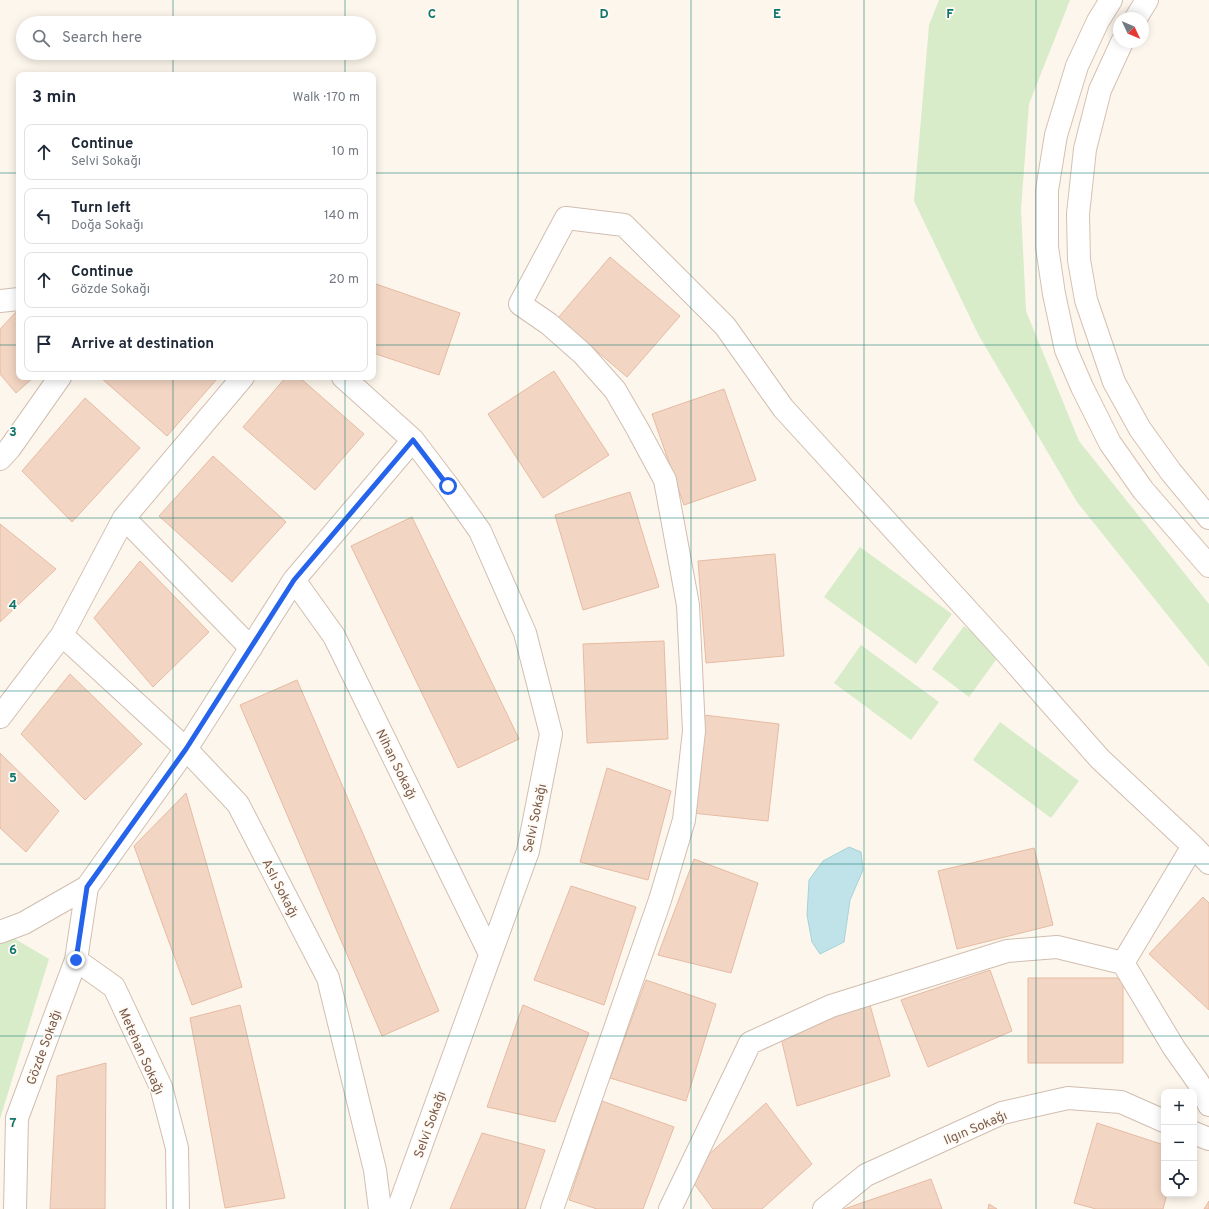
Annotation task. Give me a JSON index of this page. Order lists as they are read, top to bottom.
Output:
{
  "streets": {
    "street": [
      "Nihan Sokağı",
      "Selvi Sokağı",
      "Aslı Sokağı",
      "Gözde Sokağı",
      "Metehan Sokağı",
      "Ilgın Sokağı"
    ]
  },
  "crossings": [
    ["Nihan Sokağı", "Selvi Sokağı"],
    ["Gözde Sokağı", "Metehan Sokağı"]
  ],
  "north": "bottom right",
  "page": {
    "search": "Search here",
    "heading": ["3 min", "Walk · 170 m"],
    "list": [
      ["Continue", "Selvi Sokağı", "10 m"],
      ["Turn left", "Doğa Sokağı", "140 m"],
      ["Continue", "Gözde Sokağı", "20 m"],
      "Arrive at destination"
    ],
    "map_buttons": ["+", "−"]
  },
  "grid": {
    "columns": [
      "C",
      "D",
      "E",
      "F"
    ],
    "rows": [
      "3",
      "4",
      "5",
      "6",
      "7"
    ]
  }
}
